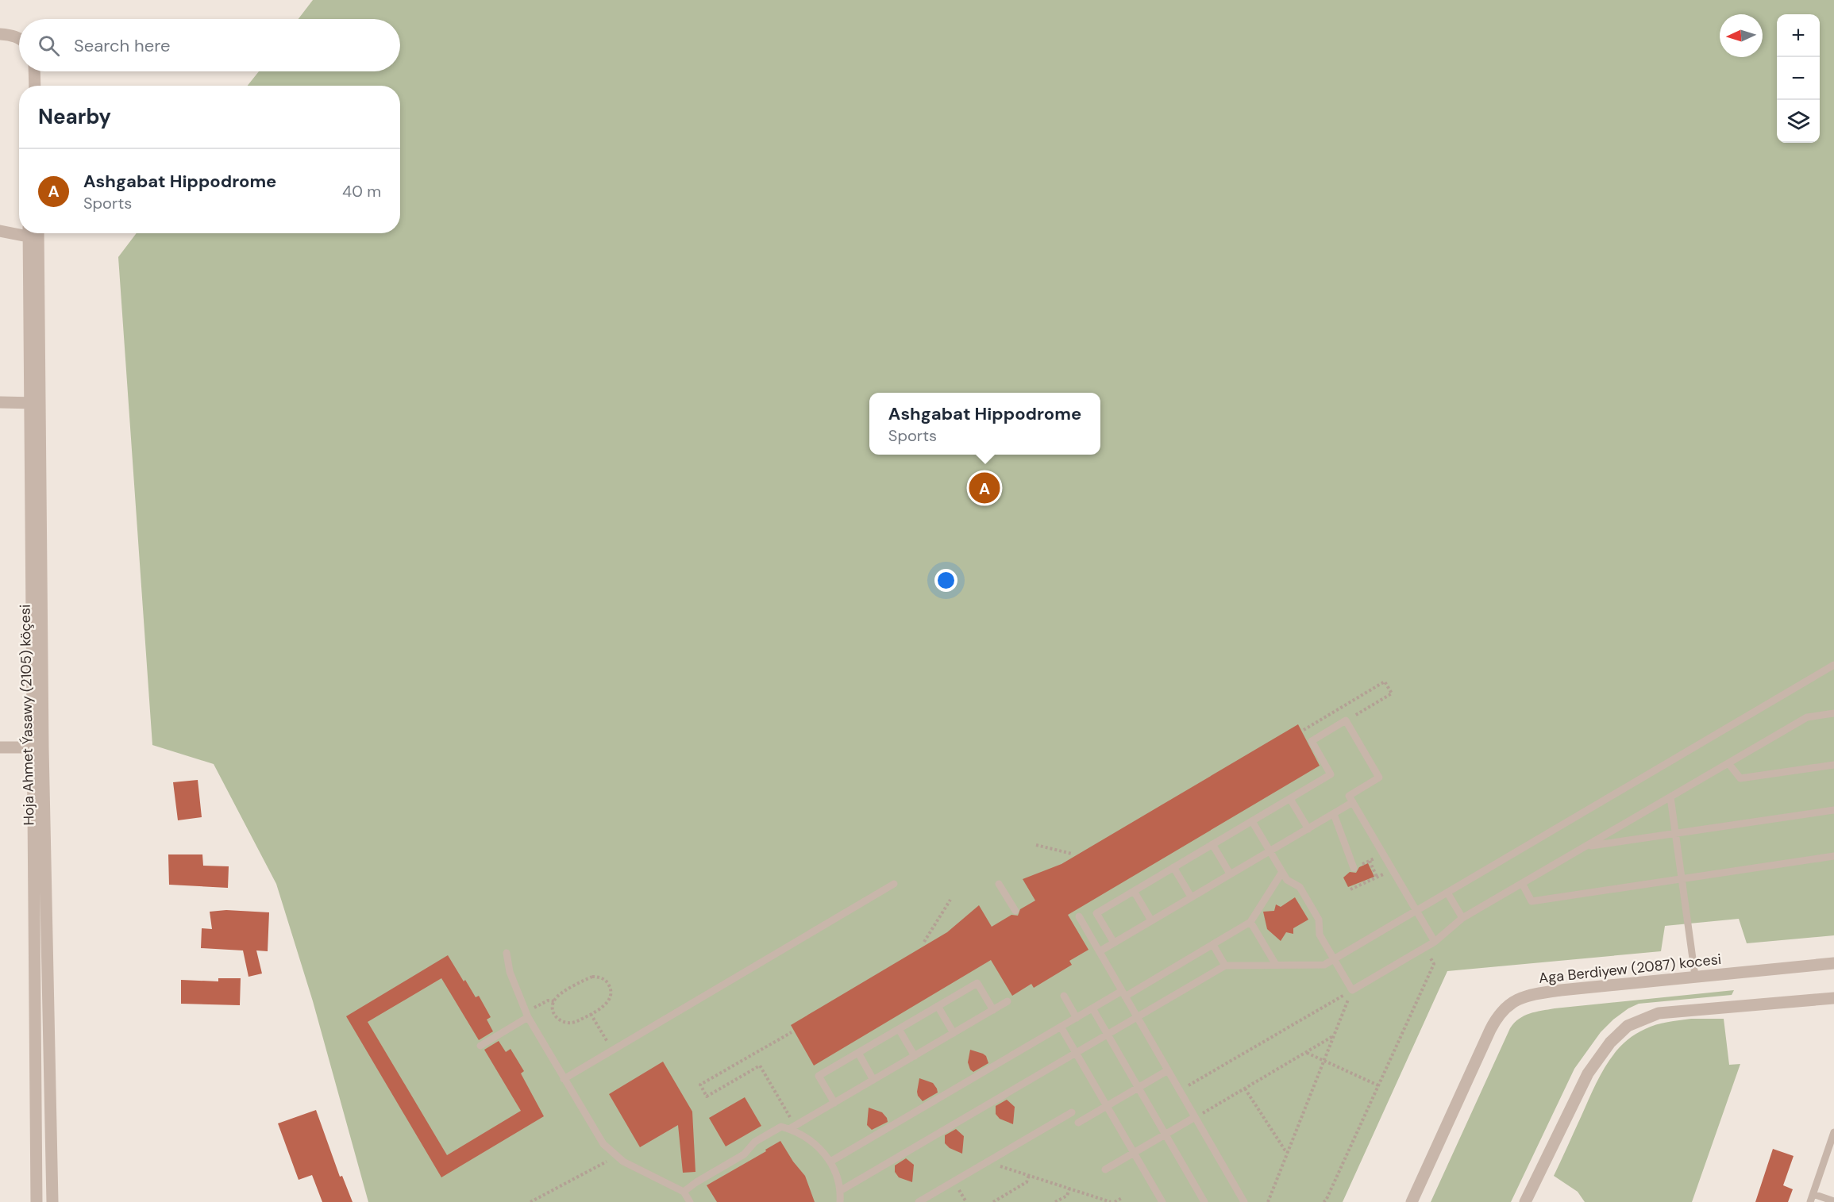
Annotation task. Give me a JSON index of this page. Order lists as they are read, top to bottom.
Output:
{
  "streets": {
    "street": ["Hoja Ahmet Ýasawy (2105) köçesi", "Aga Berdiyew (2087) kocesi"]
  },
  "north": "left",
  "page": {
    "map_buttons": ["+", "−"],
    "search": "Search here",
    "heading": "Nearby",
    "list": [
      {
        "mark": "A",
        "name": "Ashgabat Hippodrome",
        "note": "Sports",
        "value": "40 m"
      }
    ],
    "popup": ["Ashgabat Hippodrome", "Sports"],
    "pins": "A"
  }
}
